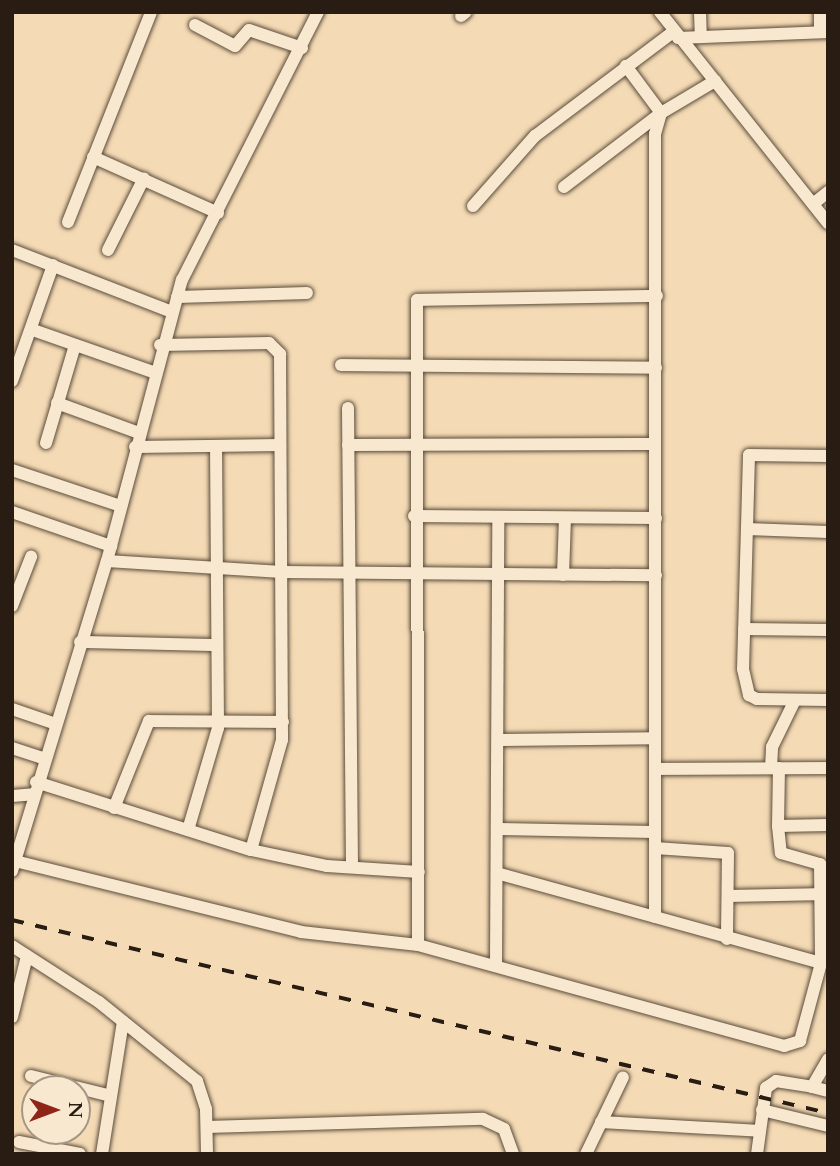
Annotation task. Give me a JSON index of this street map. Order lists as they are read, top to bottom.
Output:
{
  "north": "right"
}
